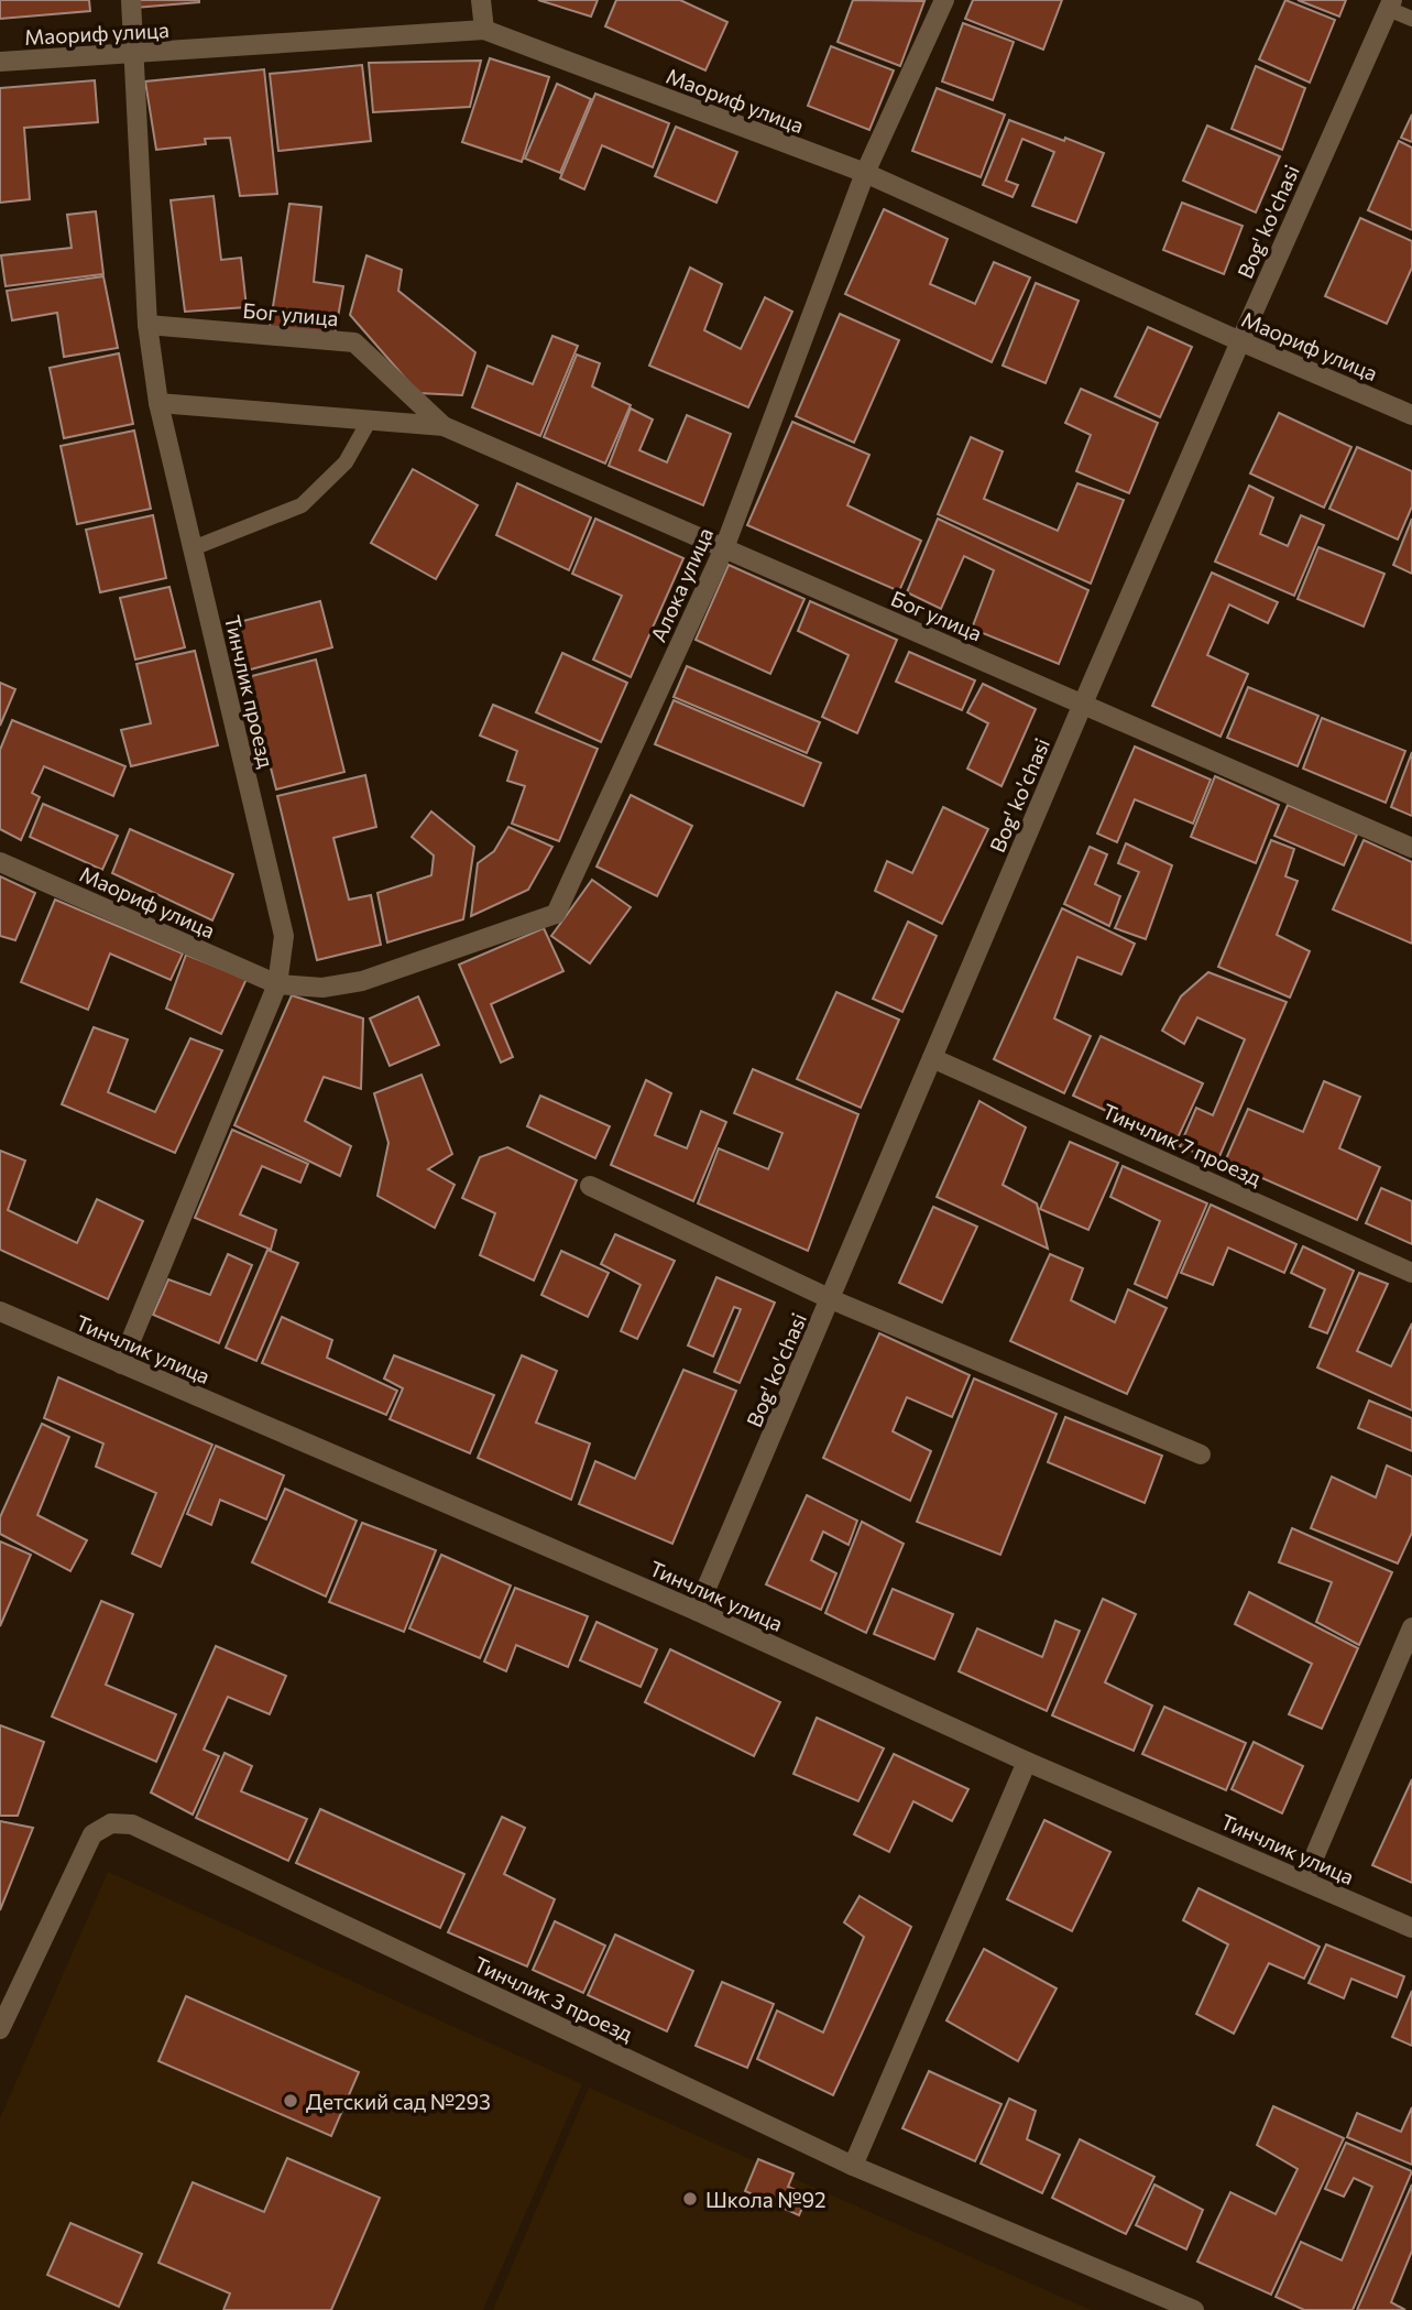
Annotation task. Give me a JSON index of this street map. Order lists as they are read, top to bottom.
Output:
{
  "streets": {
    "street": [
      "Маориф улица",
      "Bog' ko'chasi",
      "Бог улица",
      "Алока улица",
      "Тинчлик проезд",
      "Тинчлик 7 проезд",
      "Тинчлик улица",
      "Тинчлик 3 проезд"
    ]
  },
  "crossings": [
    ["Маориф улица", "Bog' ko'chasi"],
    ["Маориф улица", "Алока улица"],
    ["Маориф улица", "Тинчлик проезд"],
    ["Bog' ko'chasi", "Бог улица"],
    ["Bog' ko'chasi", "Тинчлик 7 проезд"],
    ["Bog' ko'chasi", "Тинчлик улица"],
    ["Бог улица", "Алока улица"],
    ["Бог улица", "Тинчлик проезд"],
    ["Алока улица", "Тинчлик проезд"],
    ["Тинчлик проезд", "Тинчлик улица"]
  ],
  "places": ["Детский сад №293", "Школа №92"]
}
